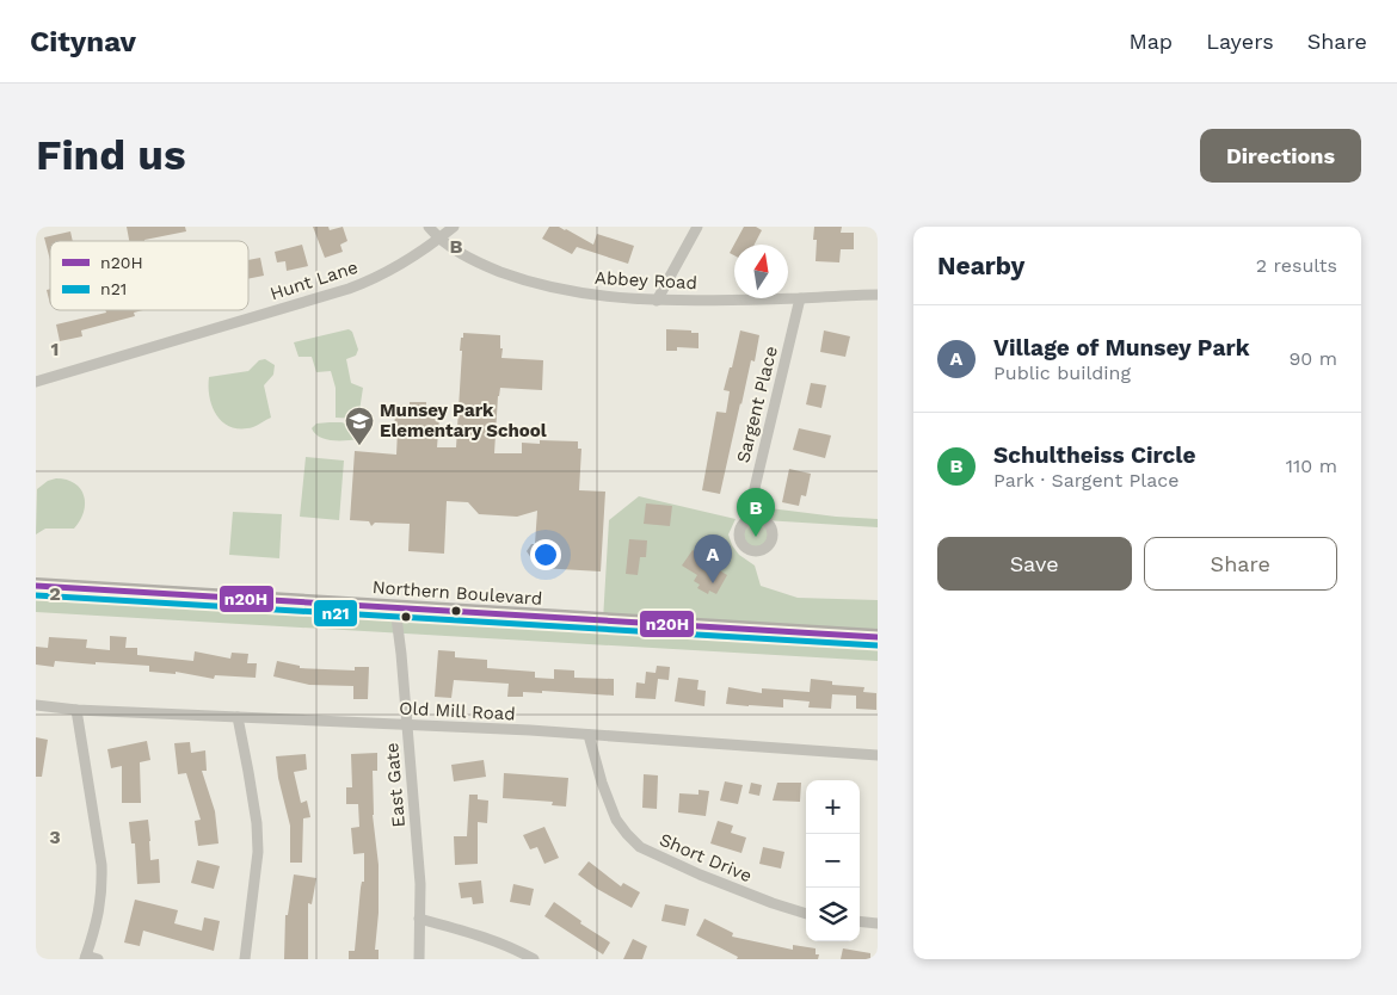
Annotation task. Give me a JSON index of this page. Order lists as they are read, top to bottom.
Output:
{
  "streets": {
    "main road": ["Northern Boulevard"],
    "street": [
      "Hunt Lane",
      "Abbey Road",
      "Sargent Place",
      "Old Mill Road",
      "East Gate",
      "Short Drive"
    ]
  },
  "crossings": [
    ["Hunt Lane", "Abbey Road"],
    ["Abbey Road", "Sargent Place"],
    ["Northern Boulevard", "East Gate"],
    ["Old Mill Road", "East Gate"],
    ["Old Mill Road", "Short Drive"]
  ],
  "places": {
    "school or university": ["Munsey Park Elementary School"]
  },
  "lines": ["transit line n20H", "transit line n21"],
  "legend": ["n20H", "n21"],
  "north": "top",
  "page": {
    "header": "Citynav",
    "nav": ["Map", "Layers", "Share"],
    "buttons": [
      "Directions",
      ["Save", "Share"]
    ],
    "title": "Find us",
    "heading": ["Nearby", "2 results"],
    "list": [
      {
        "mark": "A",
        "name": "Village of Munsey Park",
        "note": "Public building",
        "value": "90 m"
      },
      {
        "mark": "B",
        "name": "Schultheiss Circle",
        "note": "Park · Sargent Place",
        "value": "110 m"
      }
    ],
    "pins": ["B", "A"],
    "map_buttons": ["+", "−"]
  },
  "grid": {
    "columns": ["B"],
    "rows": ["1", "2", "3"]
  }
}
